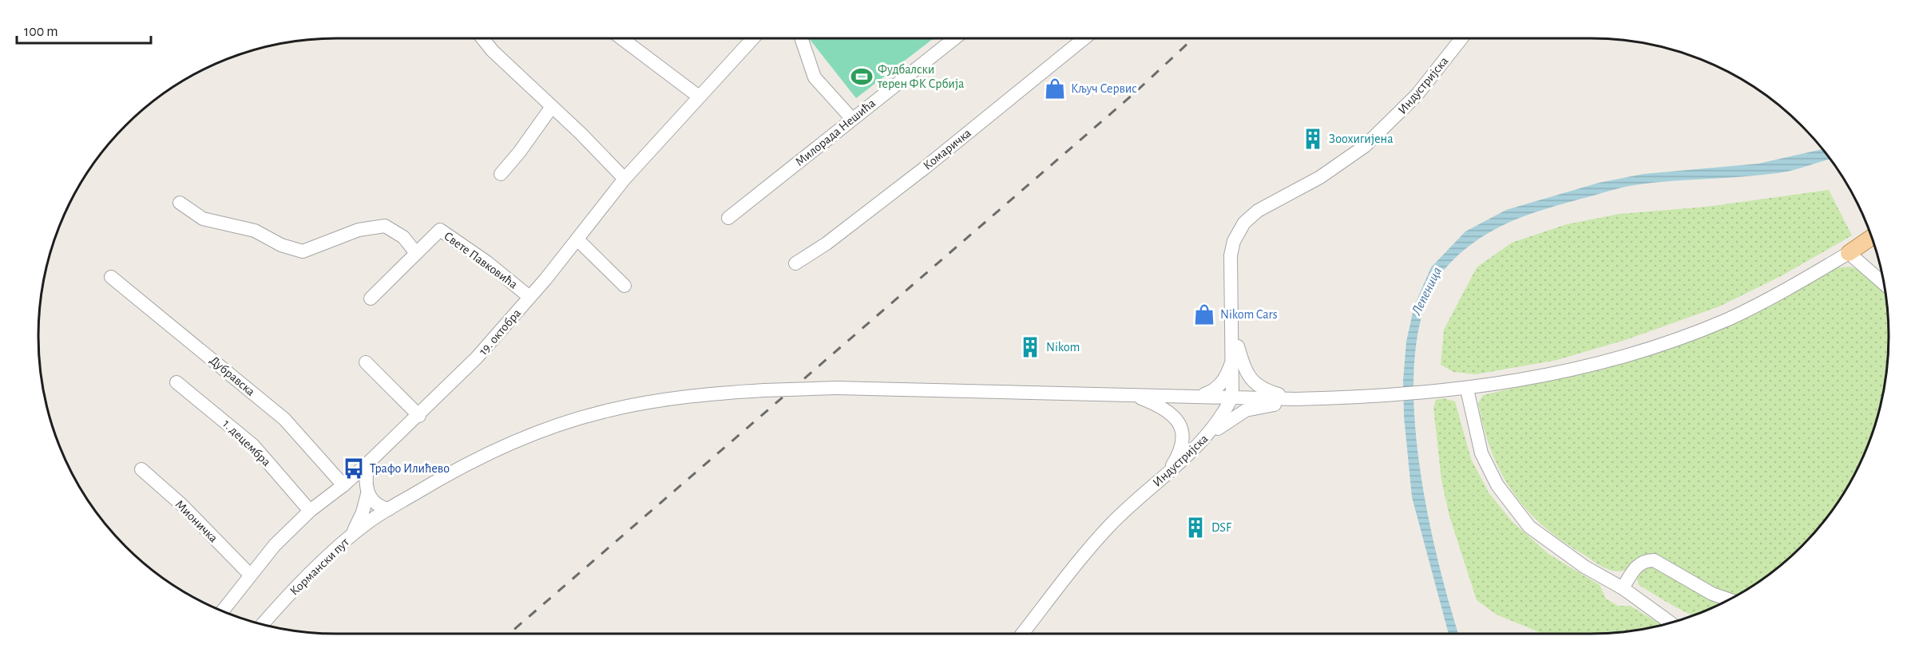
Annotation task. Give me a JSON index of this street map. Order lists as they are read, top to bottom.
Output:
{
  "streets": {
    "street": [
      "Индустријска",
      "Милорада Нешића",
      "Комаричка",
      "Свете Павковића",
      "19. октобра",
      "Дубравска",
      "1. децембра",
      "Мионичка",
      "Кормански пут"
    ]
  },
  "crossings": [
    ["Индустријска", "Кормански пут"],
    ["Свете Павковића", "19. октобра"],
    ["19. октобра", "Дубравска"],
    ["19. октобра", "1. децембра"],
    ["19. октобра", "Мионичка"]
  ],
  "water": ["Лепеница"],
  "places": {
    "sports": ["Фудбалски терен ФК Србија"],
    "shop": ["Кључ Сервис", "Nikom Cars"],
    "building": ["Зоохигијена", "Nikom", "DSF"],
    "bus stop": ["Трафо Илићево"]
  },
  "scale_bar": "100 m"
}
